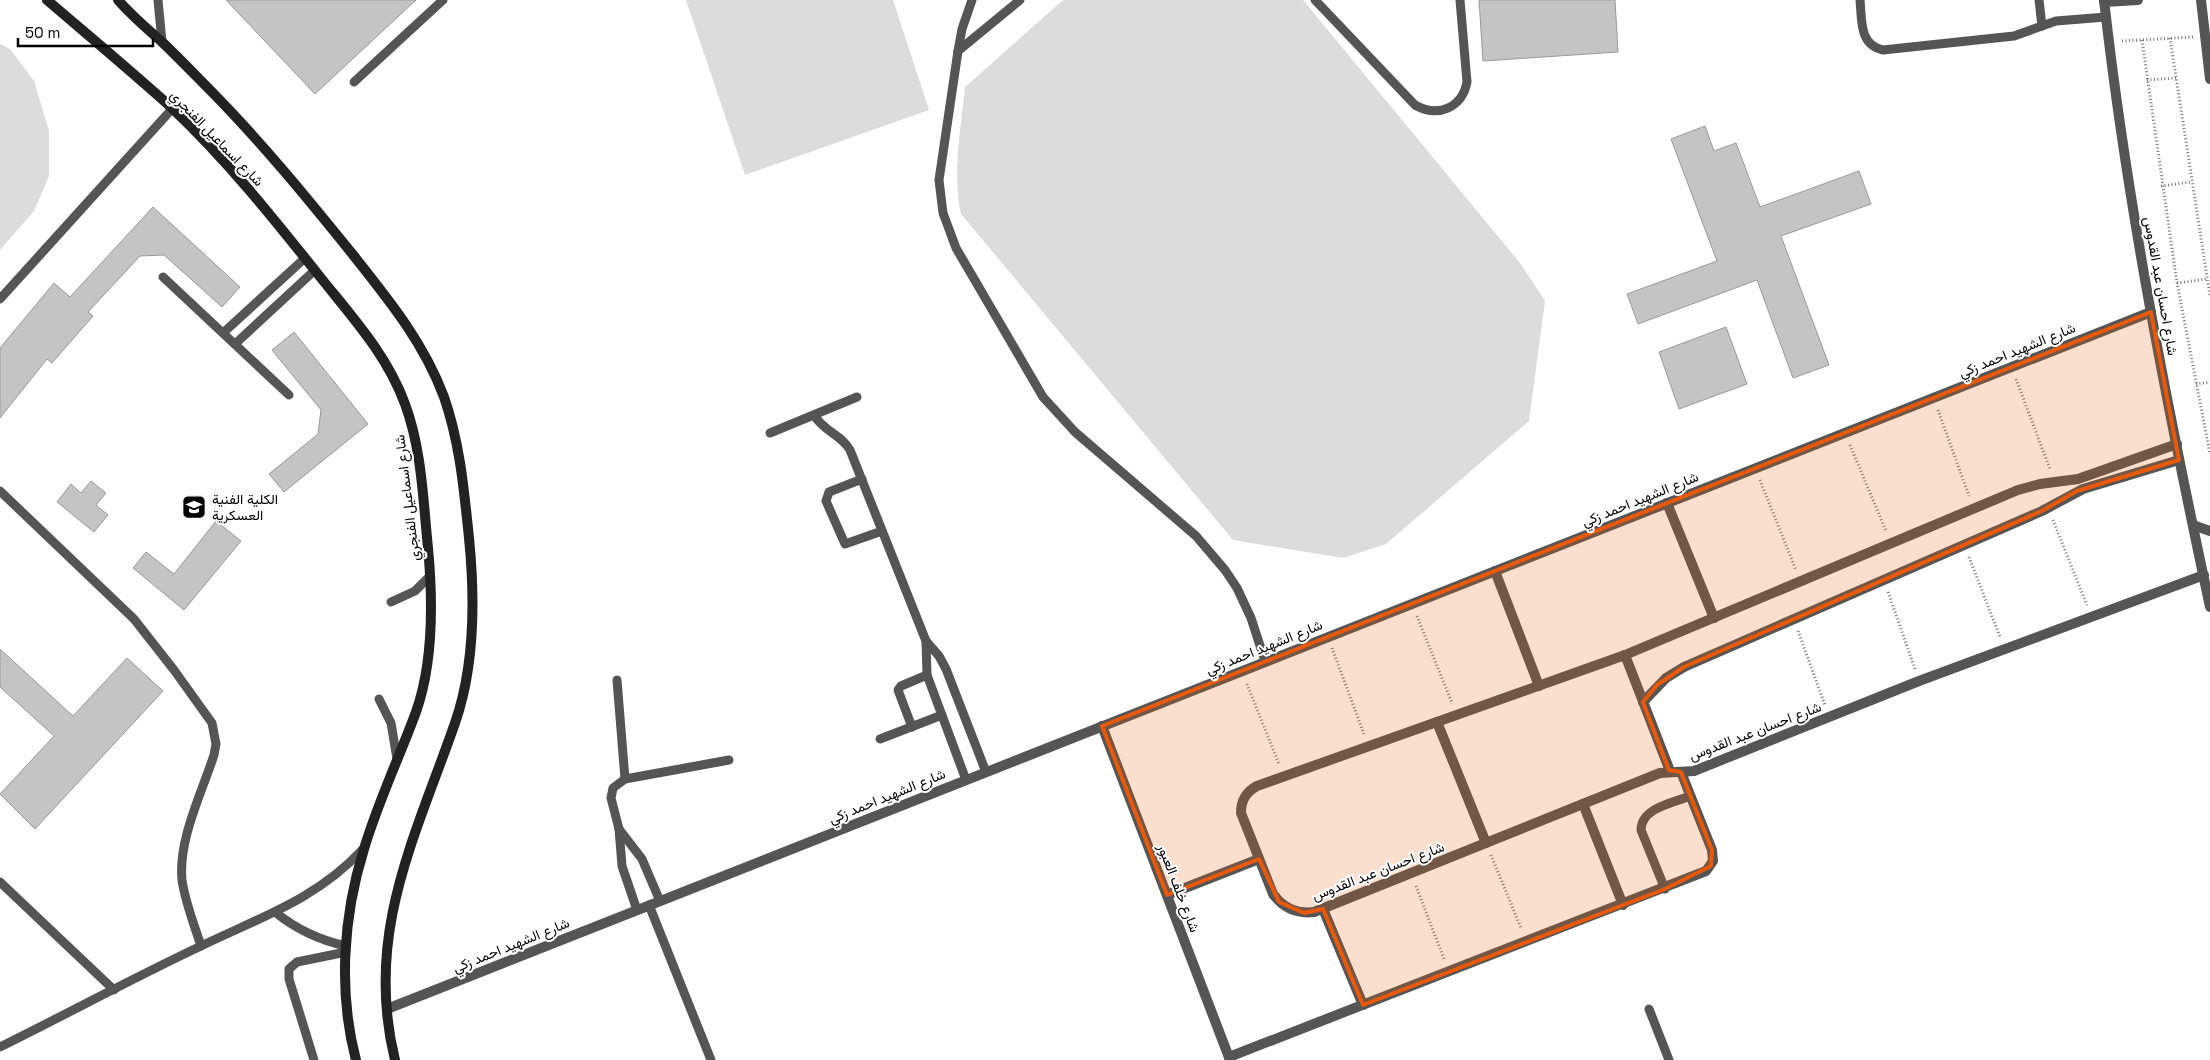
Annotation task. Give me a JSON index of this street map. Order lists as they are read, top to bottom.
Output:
{
  "streets": {
    "main road": ["شارع اسماعيل الفنجري"],
    "street": ["شارع احسان عبد القدوس", "شارع الشهيد احمد زكي", "شارع خلف العبور"]
  },
  "crossings": [
    ["شارع اسماعيل الفنجري", "شارع الشهيد احمد زكي"],
    ["شارع احسان عبد القدوس", "شارع الشهيد احمد زكي"],
    ["شارع الشهيد احمد زكي", "شارع خلف العبور"]
  ],
  "places": {
    "school or university": ["الكلية الفنية العسكرية"]
  },
  "scale_bar": "50 m"
}
